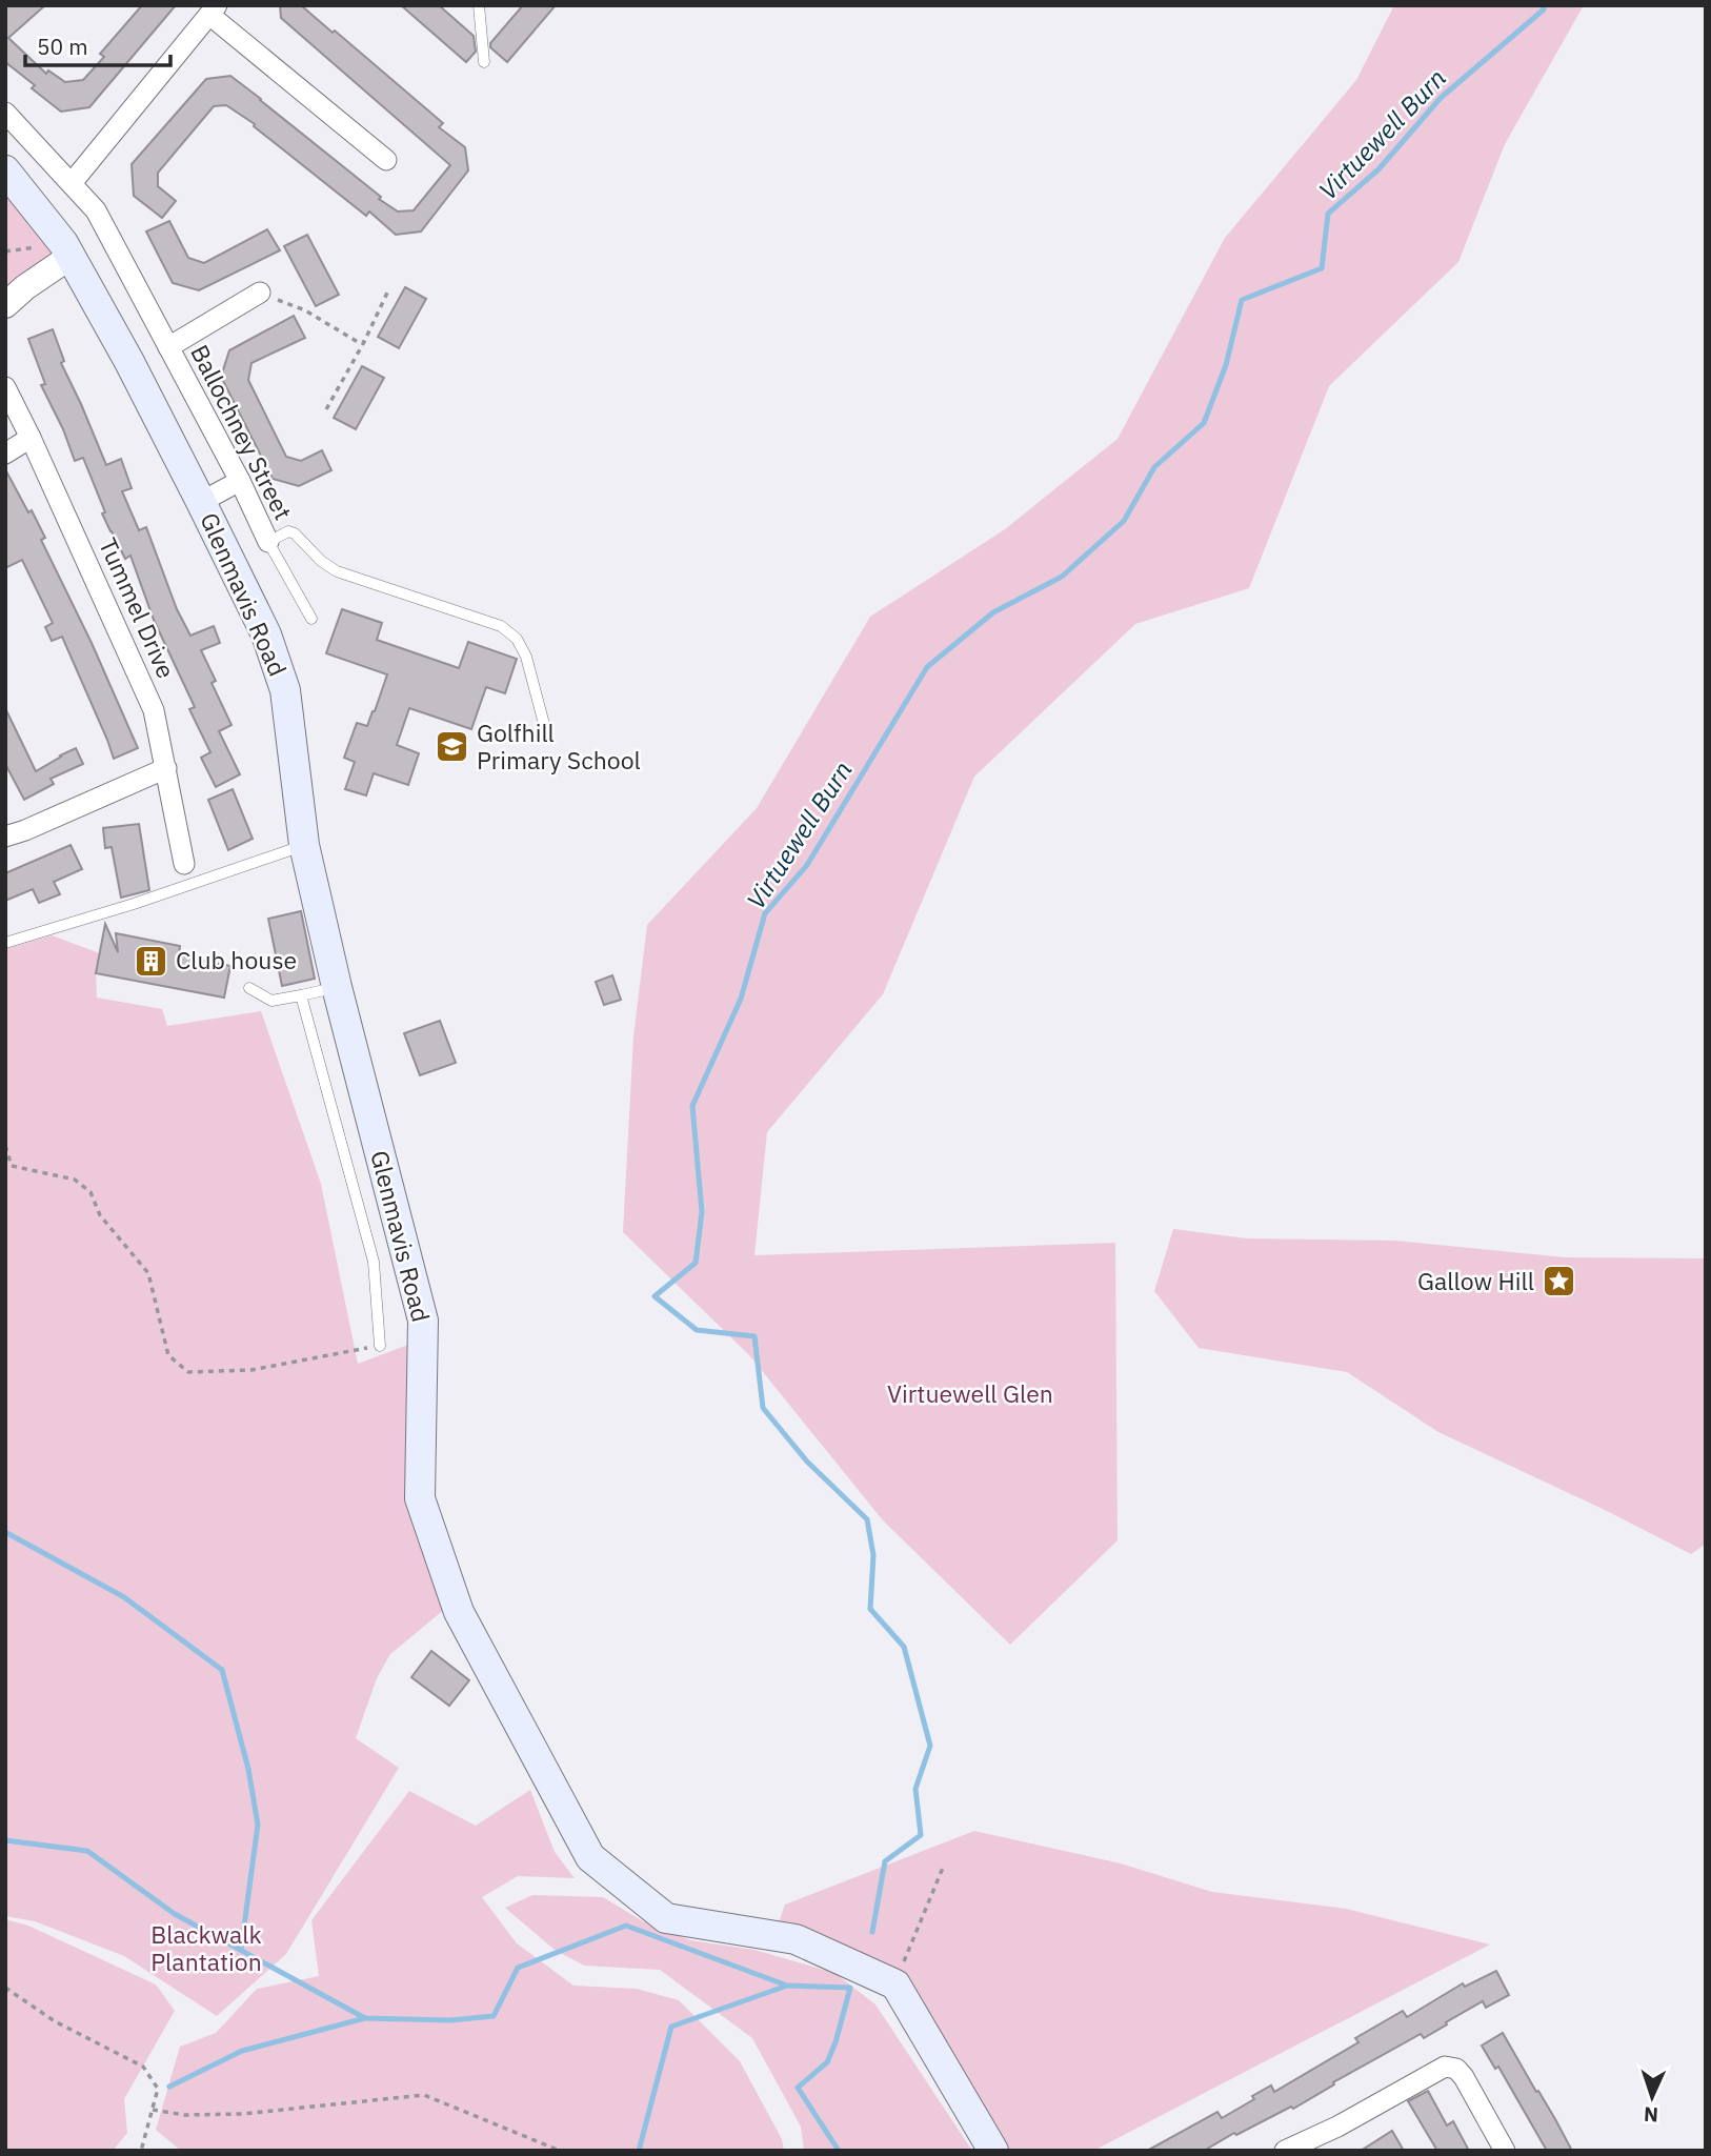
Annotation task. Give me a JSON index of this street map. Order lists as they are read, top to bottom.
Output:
{
  "streets": {
    "main road": ["Glenmavis Road"],
    "street": ["Ballochney Street", "Tummel Drive"]
  },
  "water": ["Virtuewell Burn"],
  "parks": ["Virtuewell Glen", "Blackwalk Plantation"],
  "places": {
    "school or university": ["Golfhill Primary School"],
    "building": ["Club house"],
    "place": ["Gallow Hill"]
  },
  "scale_bar": "50 m",
  "north": "bottom"
}
